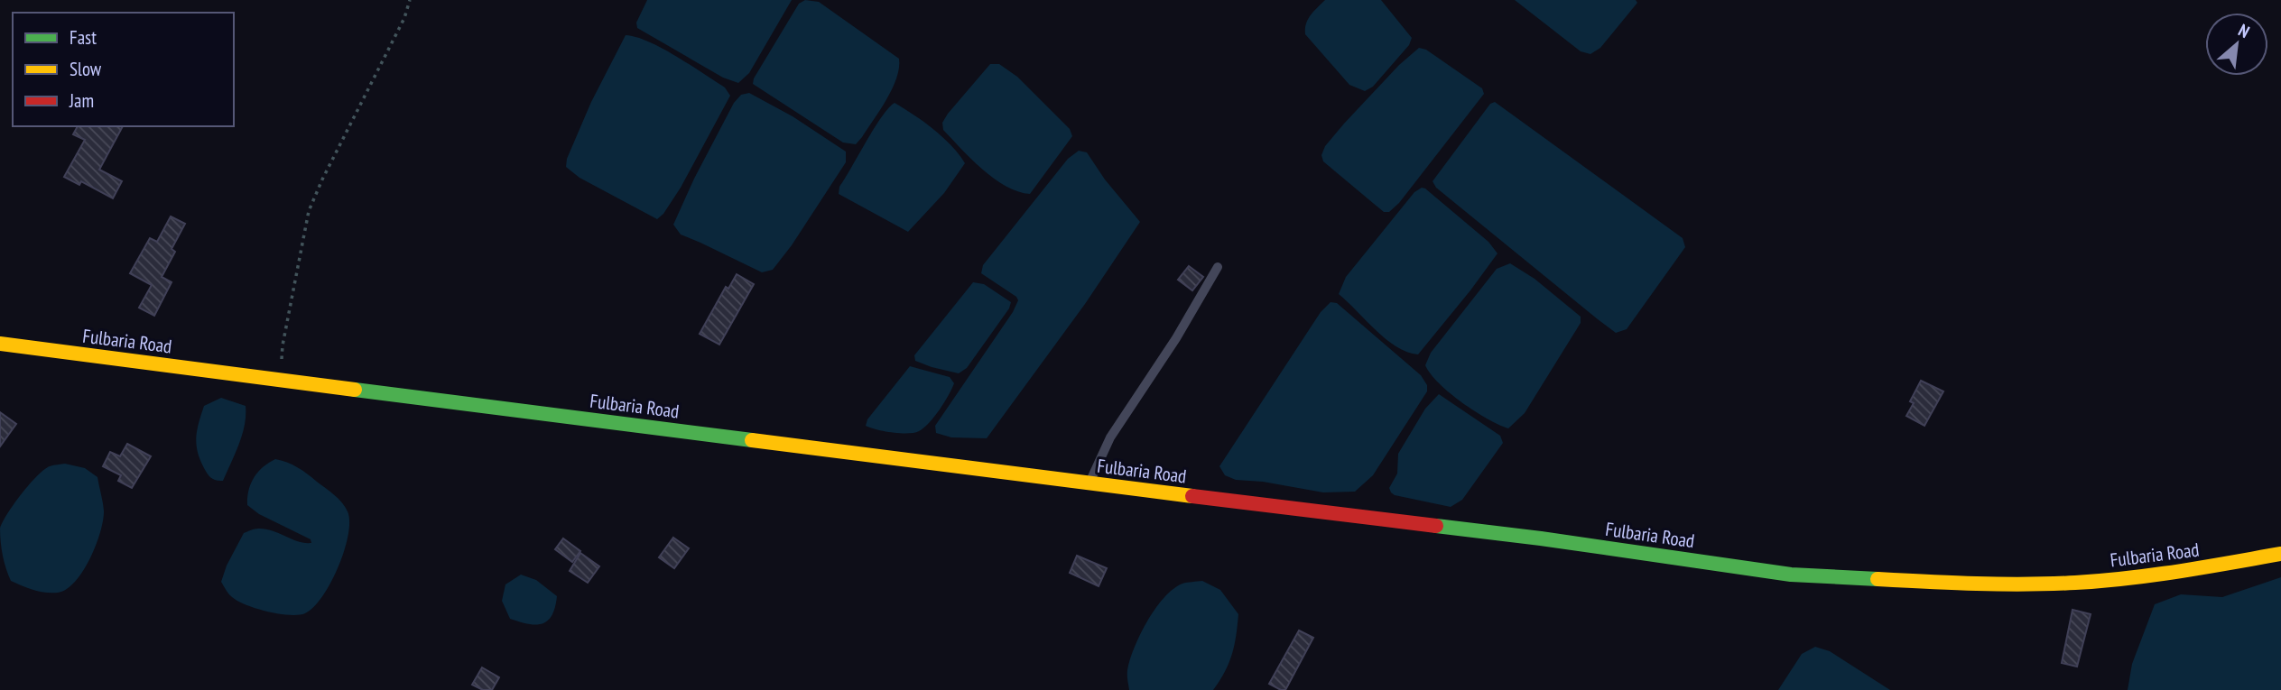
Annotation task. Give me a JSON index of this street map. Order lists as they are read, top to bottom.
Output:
{
  "streets": {
    "main road": ["Fulbaria Road"]
  },
  "legend": ["Fast", "Slow", "Jam"],
  "north": "top right"
}
